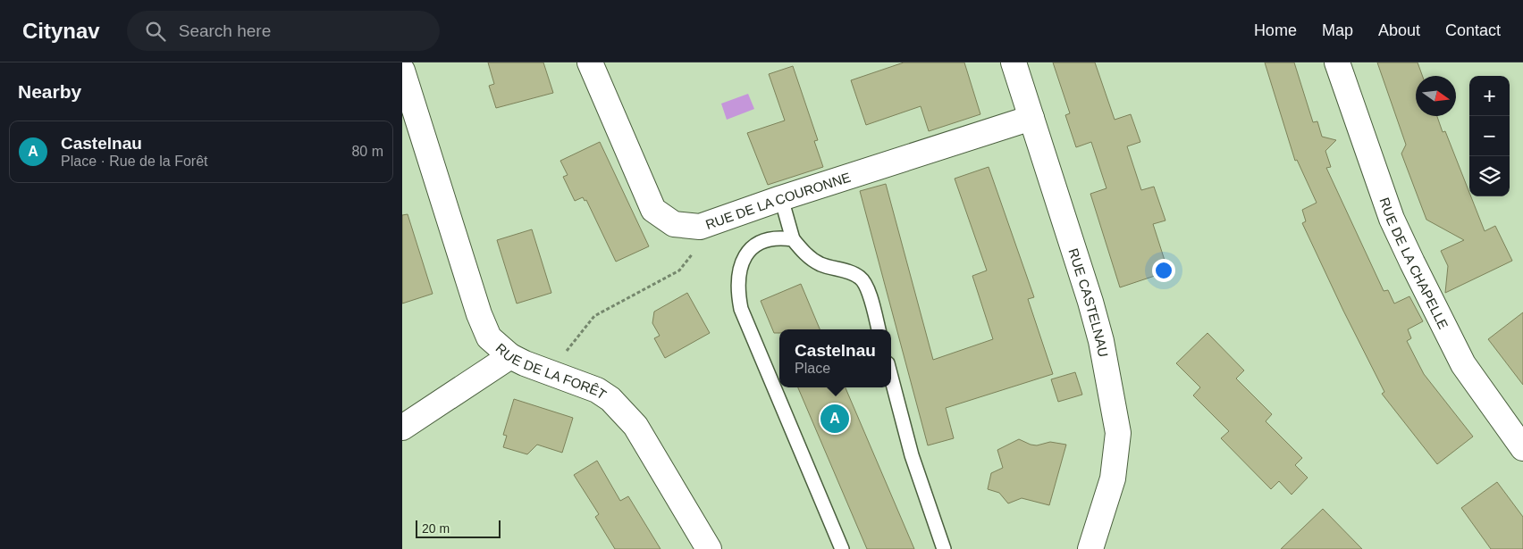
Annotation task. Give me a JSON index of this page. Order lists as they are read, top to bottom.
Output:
{
  "streets": {
    "street": [
      "RUE DE LA COURONNE",
      "RUE DE LA CHAPELLE",
      "RUE CASTELNAU",
      "RUE DE LA FORÊT"
    ]
  },
  "crossings": [
    ["RUE DE LA COURONNE", "RUE CASTELNAU"]
  ],
  "scale_bar": "20 m",
  "north": "right",
  "page": {
    "header": "Citynav",
    "search": "Search here",
    "nav": [
      "Home",
      "Map",
      "About",
      "Contact"
    ],
    "heading": "Nearby",
    "map_buttons": ["+", "−"],
    "list": [
      {
        "mark": "A",
        "name": "Castelnau",
        "note": "Place · Rue de la Forêt",
        "value": "80 m"
      }
    ],
    "popup": ["Castelnau", "Place"],
    "pins": "A",
    "scale": "20 m"
  }
}
